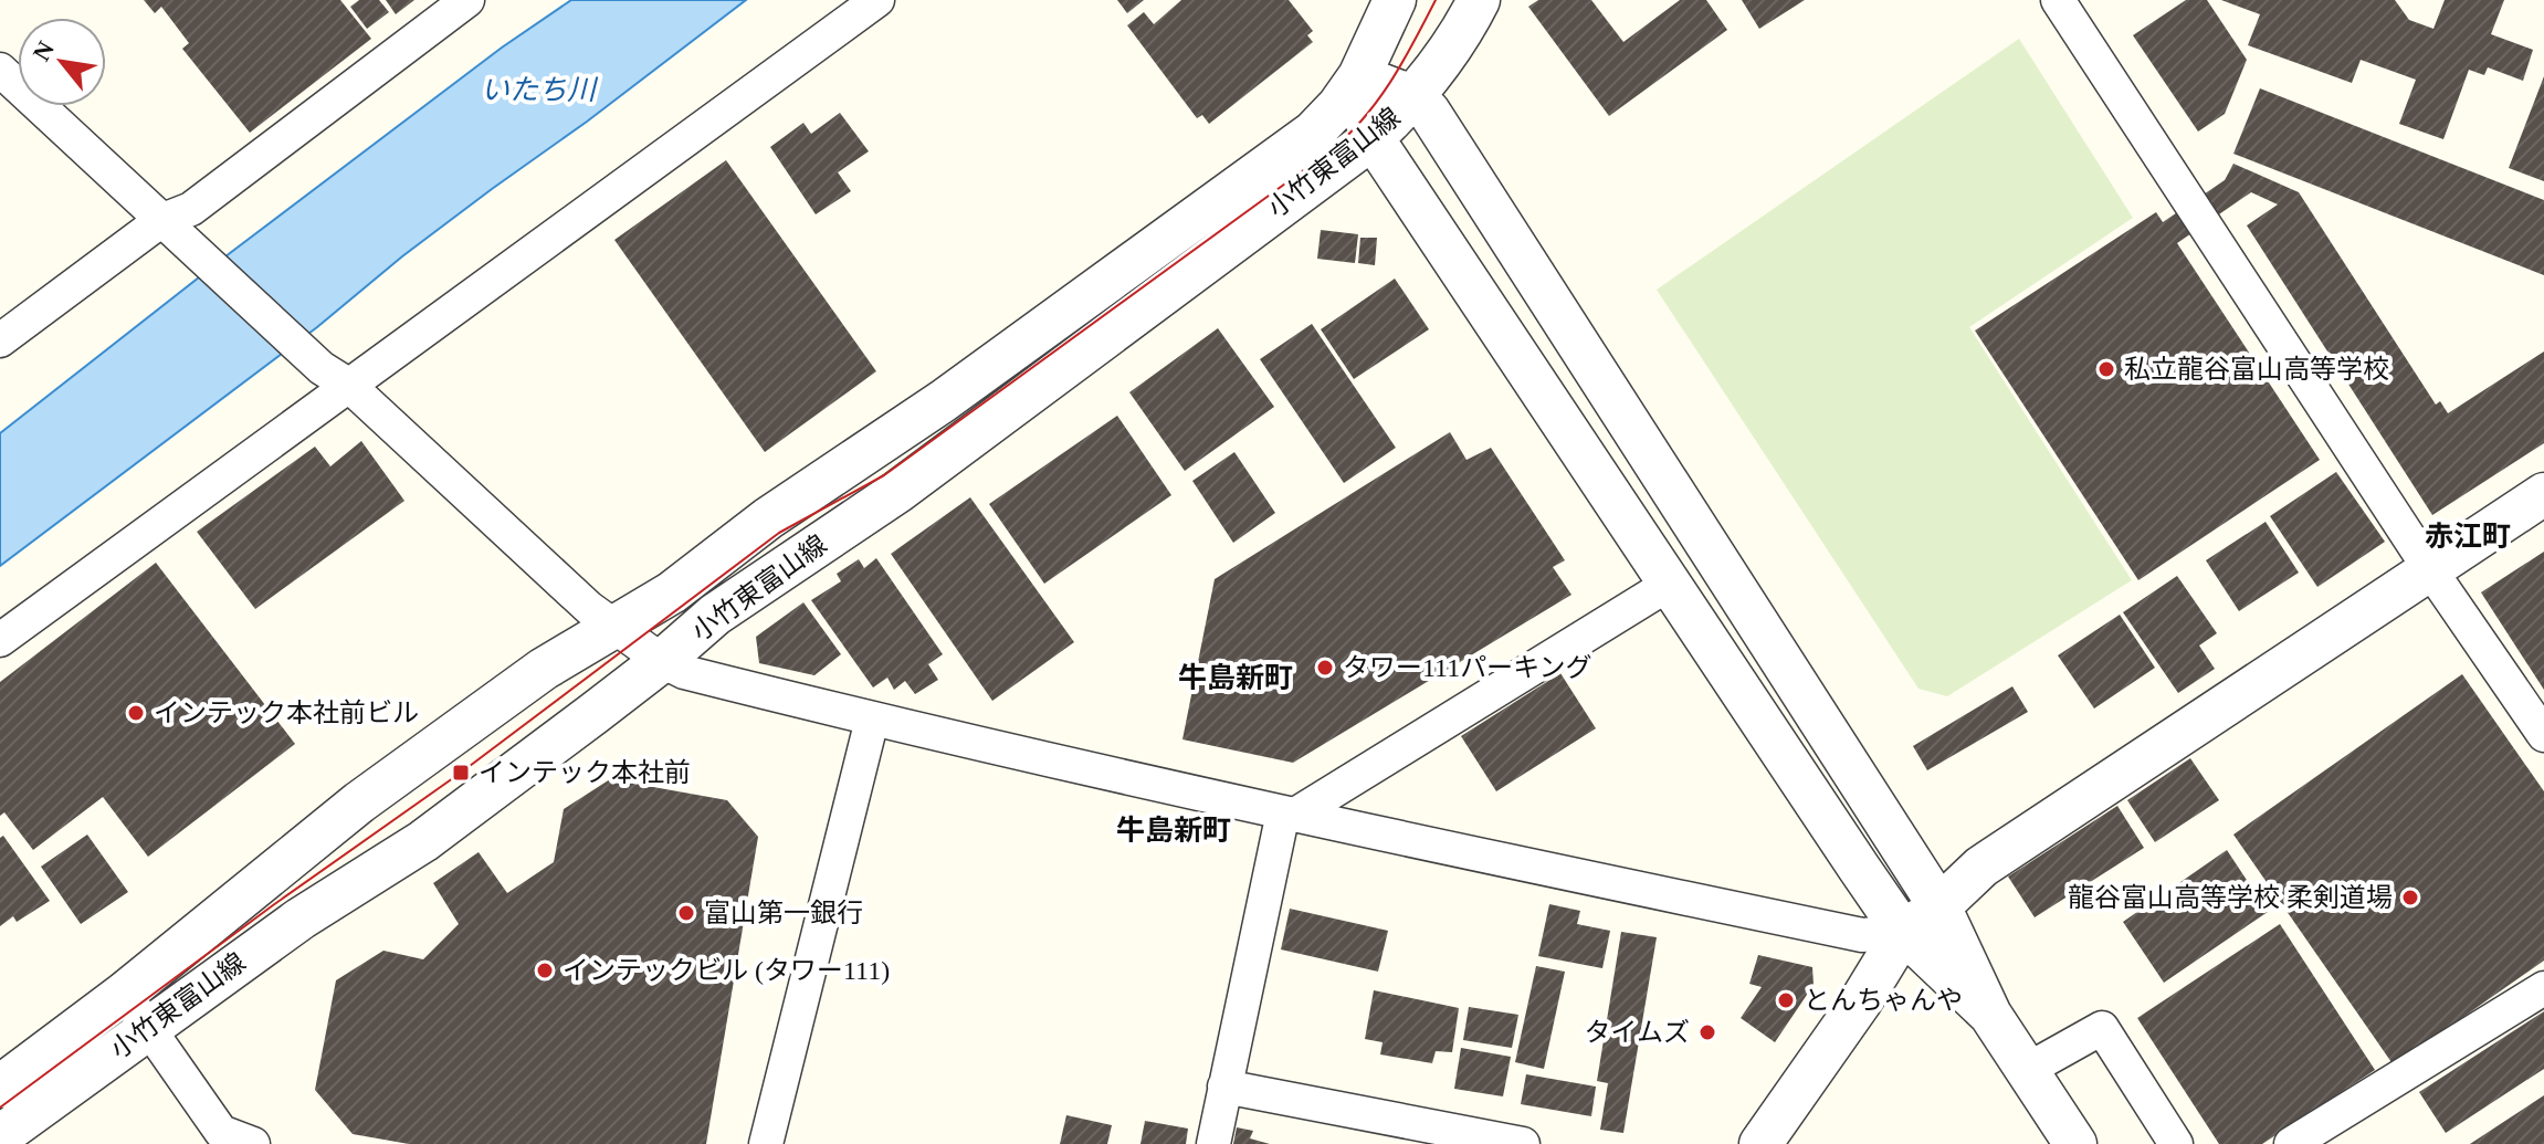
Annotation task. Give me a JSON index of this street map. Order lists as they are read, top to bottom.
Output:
{
  "streets": {
    "street": ["小竹東富山線"]
  },
  "districts": ["赤江町", "牛島新町", "牛島新町"],
  "water": ["いたち川"],
  "places": {
    "other": [
      "私立龍谷富山高等学校",
      "タワー111パーキング",
      "インテック本社前ビル",
      "龍谷富山高等学校 柔剣道場",
      "富山第一銀行",
      "インテックビル (タワー111)",
      "とんちゃんや",
      "タイムズ"
    ],
    "transit": ["インテック本社前"]
  },
  "north": "top left"
}
